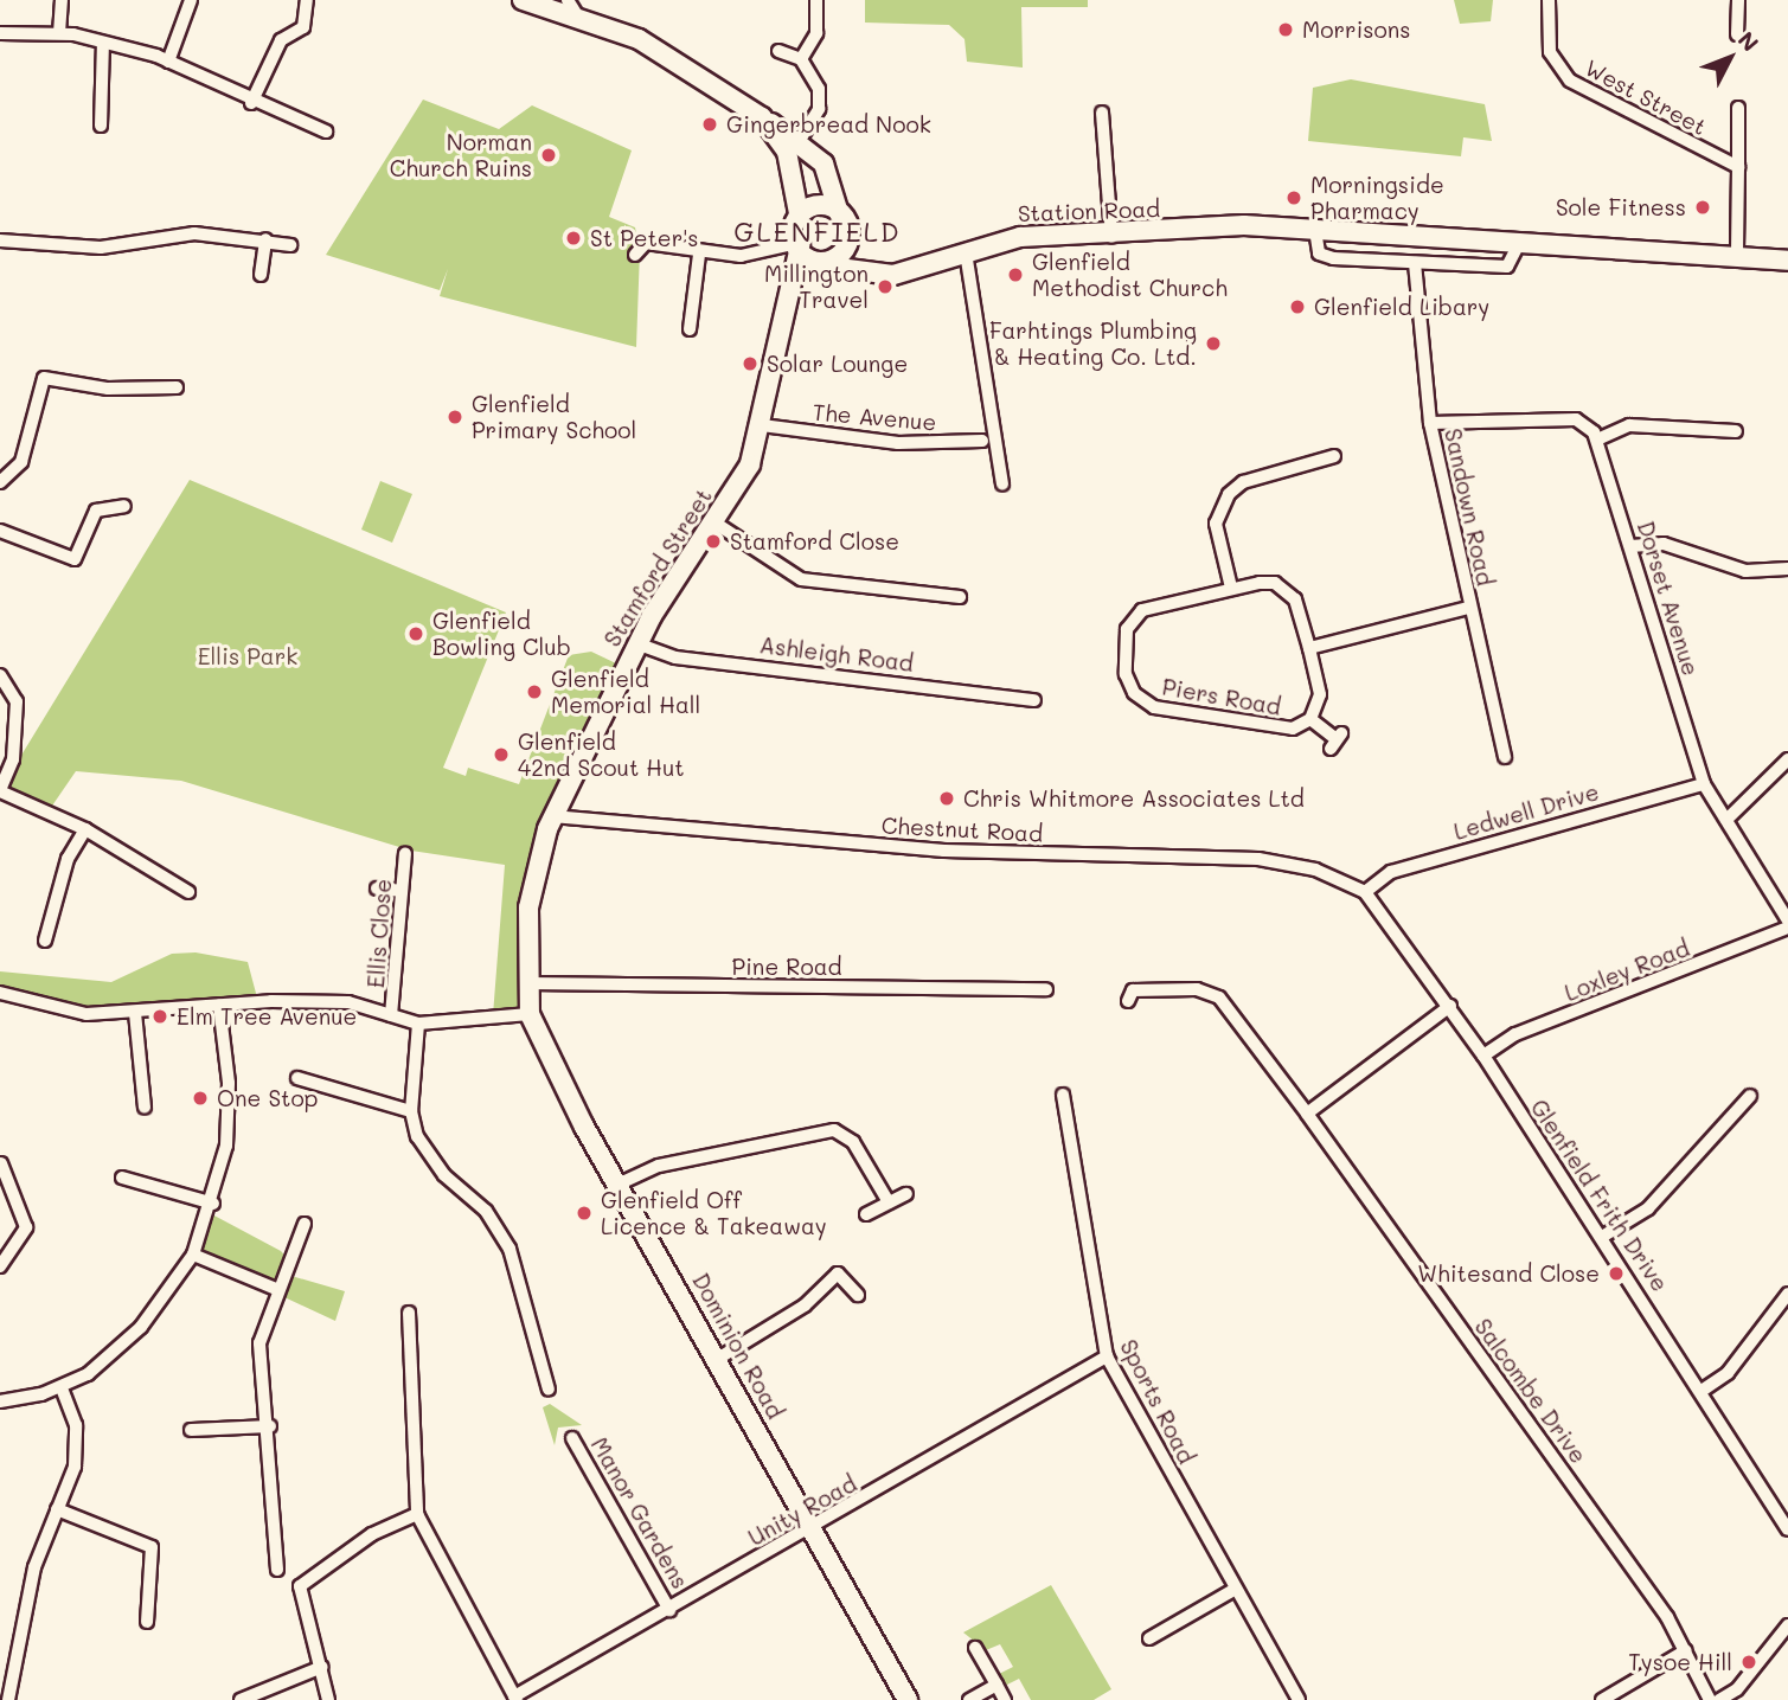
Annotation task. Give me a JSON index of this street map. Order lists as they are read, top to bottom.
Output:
{
  "streets": {
    "street": [
      "West Street",
      "Station Road",
      "The Avenue",
      "Sandown Road",
      "Stamford Street",
      "Dorset Avenue",
      "Ashleigh Road",
      "Piers Road",
      "Ledwell Drive",
      "Chestnut Road",
      "Ellis Close",
      "Pine Road",
      "Loxley Road",
      "Glenfield Frith Drive",
      "Dominion Road",
      "Salcombe Drive",
      "Sports Road",
      "Unity Road",
      "Manor Gardens"
    ]
  },
  "crossings": [
    ["West Street", "Station Road"],
    ["Station Road", "Stamford Street"],
    ["The Avenue", "Stamford Street"],
    ["Stamford Street", "Ashleigh Road"],
    ["Stamford Street", "Chestnut Road"],
    ["Stamford Street", "Pine Road"],
    ["Stamford Street", "Dominion Road"],
    ["Dorset Avenue", "Ledwell Drive"],
    ["Dorset Avenue", "Loxley Road"],
    ["Ledwell Drive", "Chestnut Road"],
    ["Ledwell Drive", "Glenfield Frith Drive"],
    ["Chestnut Road", "Glenfield Frith Drive"],
    ["Loxley Road", "Glenfield Frith Drive"],
    ["Dominion Road", "Unity Road"],
    ["Sports Road", "Unity Road"],
    ["Unity Road", "Manor Gardens"]
  ],
  "districts": ["GLENFIELD"],
  "parks": ["Ellis Park"],
  "places": [
    "Morrisons",
    "Gingerbread Nook",
    "Norman Church Ruins",
    "Morningside Pharmacy",
    "Sole Fitness",
    "St Peter's",
    "Glenfield Methodist Church",
    "Millington Travel",
    "Glenfield Libary",
    "Farhtings Plumbing & Heating Co. Ltd.",
    "Solar Lounge",
    "Glenfield Primary School",
    "Stamford Close",
    "Glenfield Bowling Club",
    "Glenfield Memorial Hall",
    "Glenfield 42nd Scout Hut",
    "Chris Whitmore Associates Ltd",
    "Elm Tree Avenue",
    "One Stop",
    "Glenfield Off Licence & Takeaway",
    "Whitesand Close",
    "Tysoe Hill"
  ],
  "north": "top right"
}
